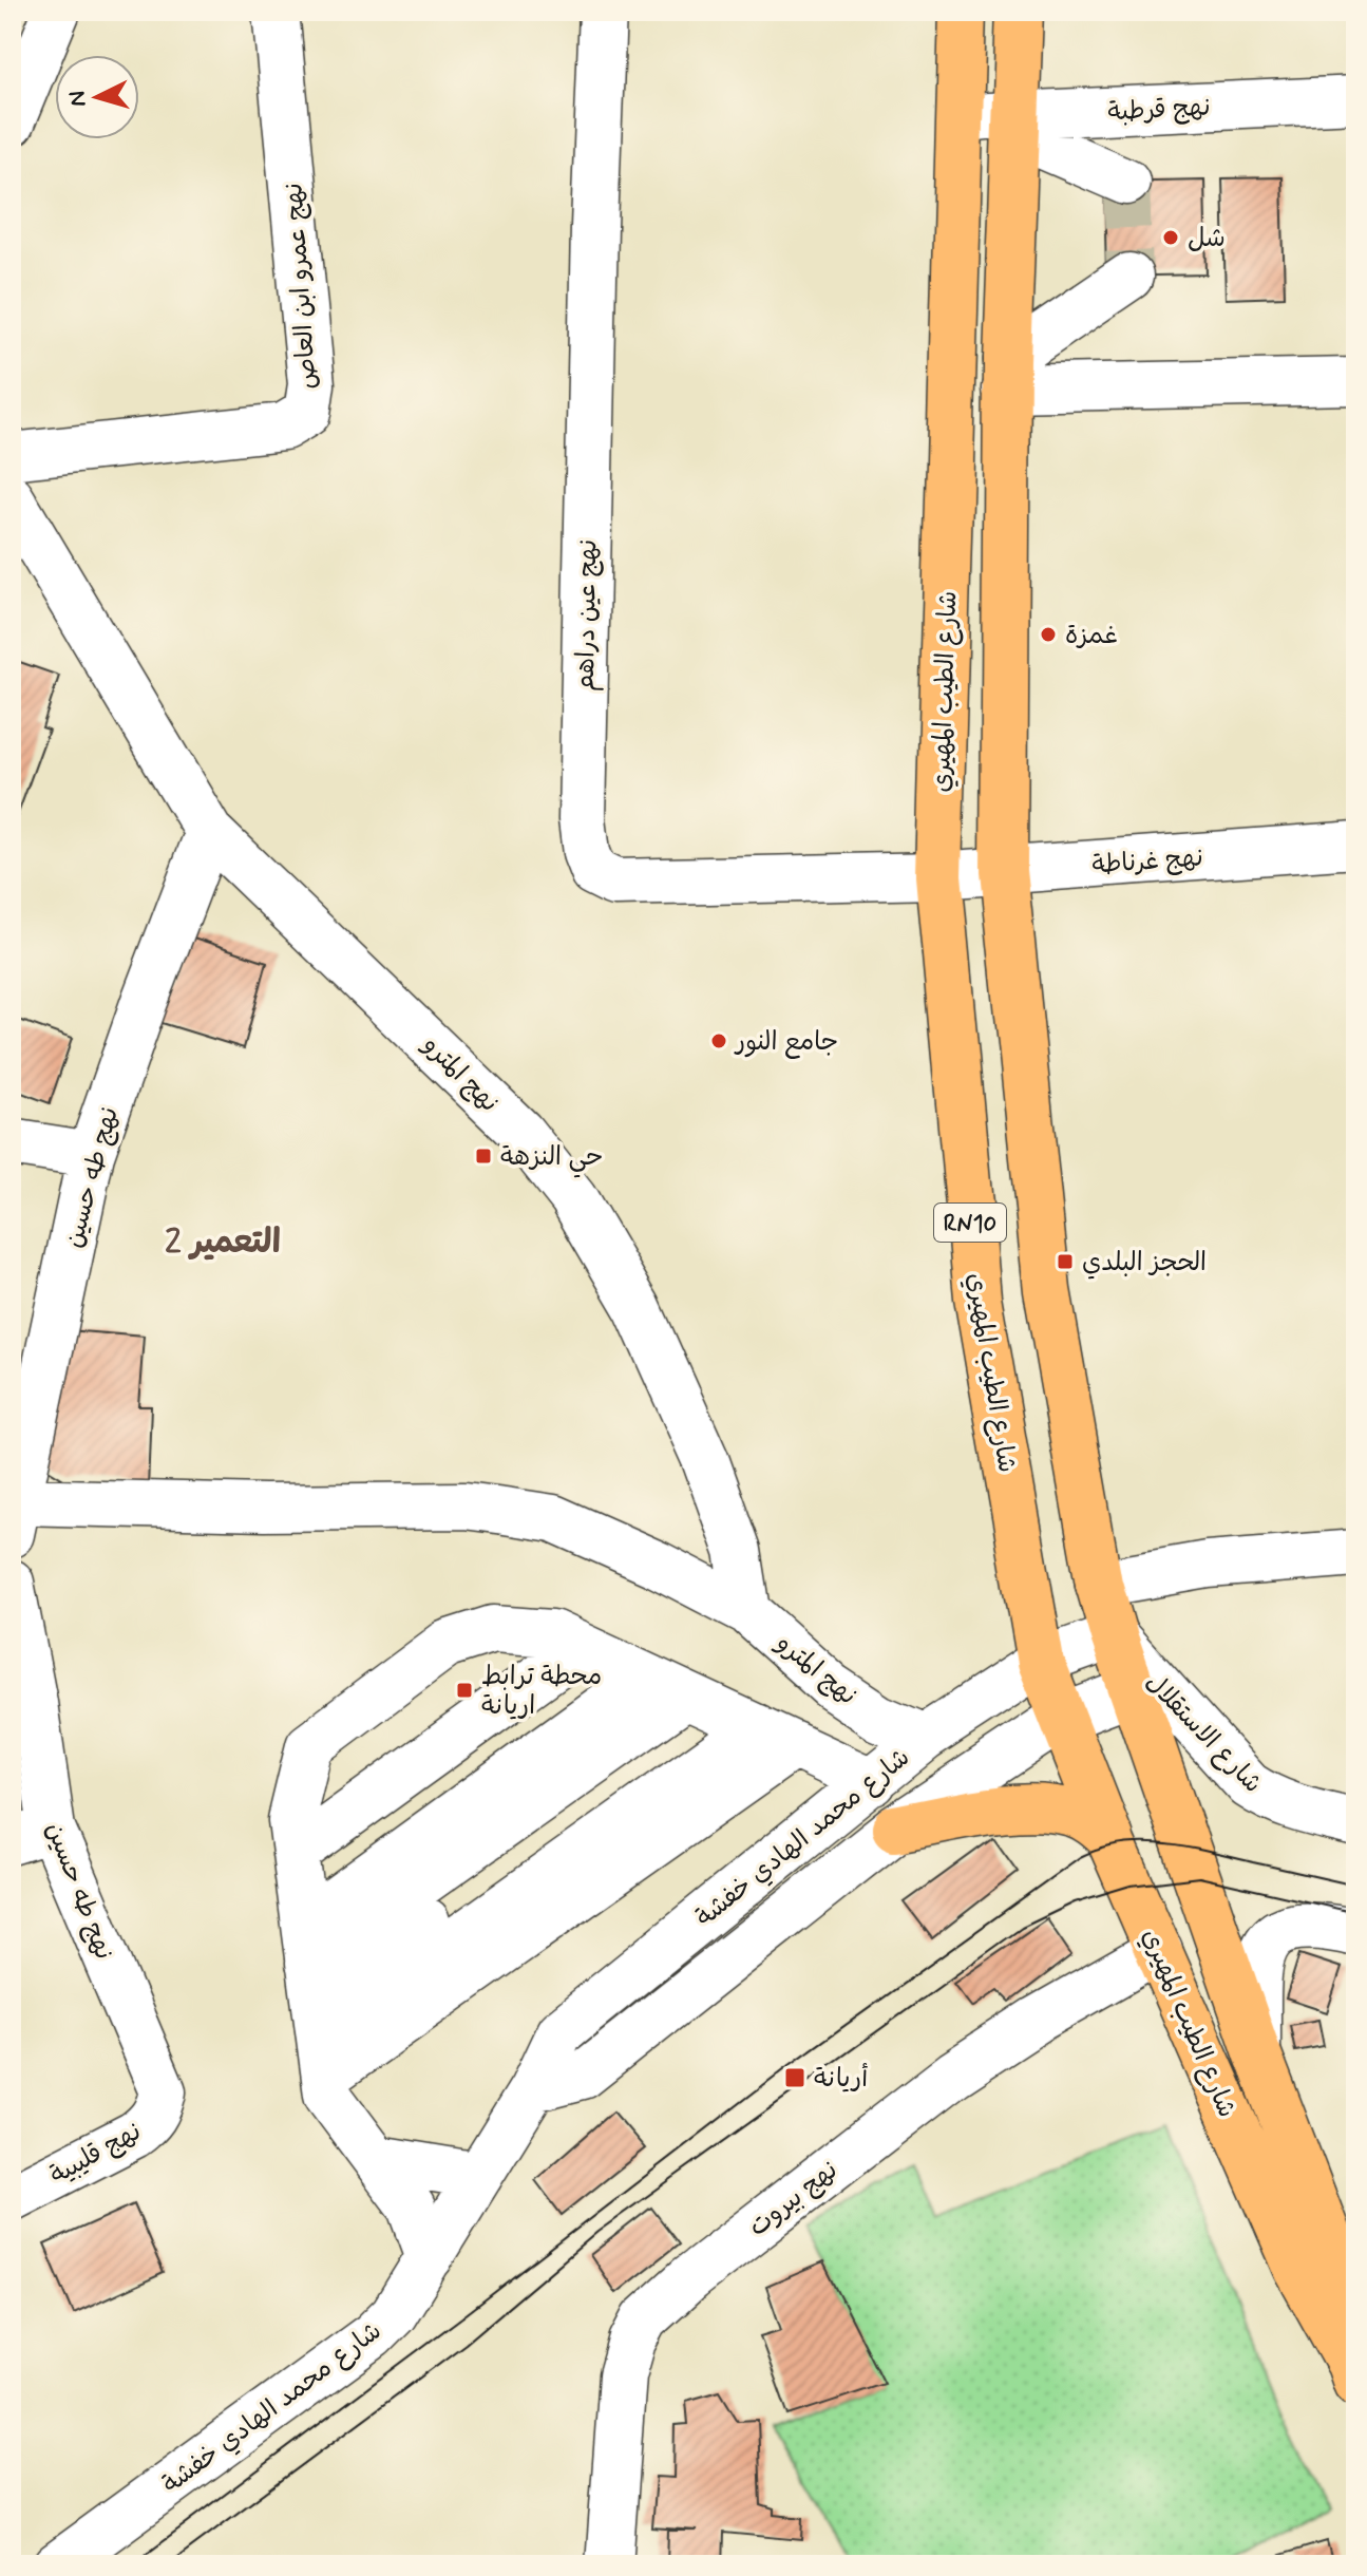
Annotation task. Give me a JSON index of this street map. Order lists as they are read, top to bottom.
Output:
{
  "streets": {
    "main road": ["شارع الطيب المهيري", "RN10"],
    "street": [
      "نهج قرطبة",
      "نهج عمرو ابن العاص",
      "نهج عين دراهم",
      "نهج غرناطة",
      "نهج المترو",
      "نهج طه حسين",
      "شارع الاستقلال",
      "شارع محمد الهادي خفشة",
      "نهج قليبية",
      "نهج بيروت"
    ]
  },
  "crossings": [
    ["نهج قرطبة", "شارع الطيب المهيري"],
    ["نهج عين دراهم", "شارع الطيب المهيري"],
    ["نهج عين دراهم", "نهج غرناطة"],
    ["شارع الطيب المهيري", "نهج غرناطة"],
    ["شارع الطيب المهيري", "شارع الاستقلال"],
    ["شارع الطيب المهيري", "شارع محمد الهادي خفشة"],
    ["شارع الطيب المهيري", "نهج بيروت"],
    ["نهج المترو", "نهج طه حسين"],
    ["نهج المترو", "شارع محمد الهادي خفشة"],
    ["نهج طه حسين", "نهج قليبية"],
    ["شارع الاستقلال", "شارع محمد الهادي خفشة"]
  ],
  "districts": ["التعمير 2"],
  "places": {
    "other": ["شل", "غمزة", "جامع النور"],
    "transit": [
      "حي النزهة",
      "الحجز البلدي",
      "محطة ترابط اريانة",
      "أريانة"
    ]
  },
  "north": "left"
}
